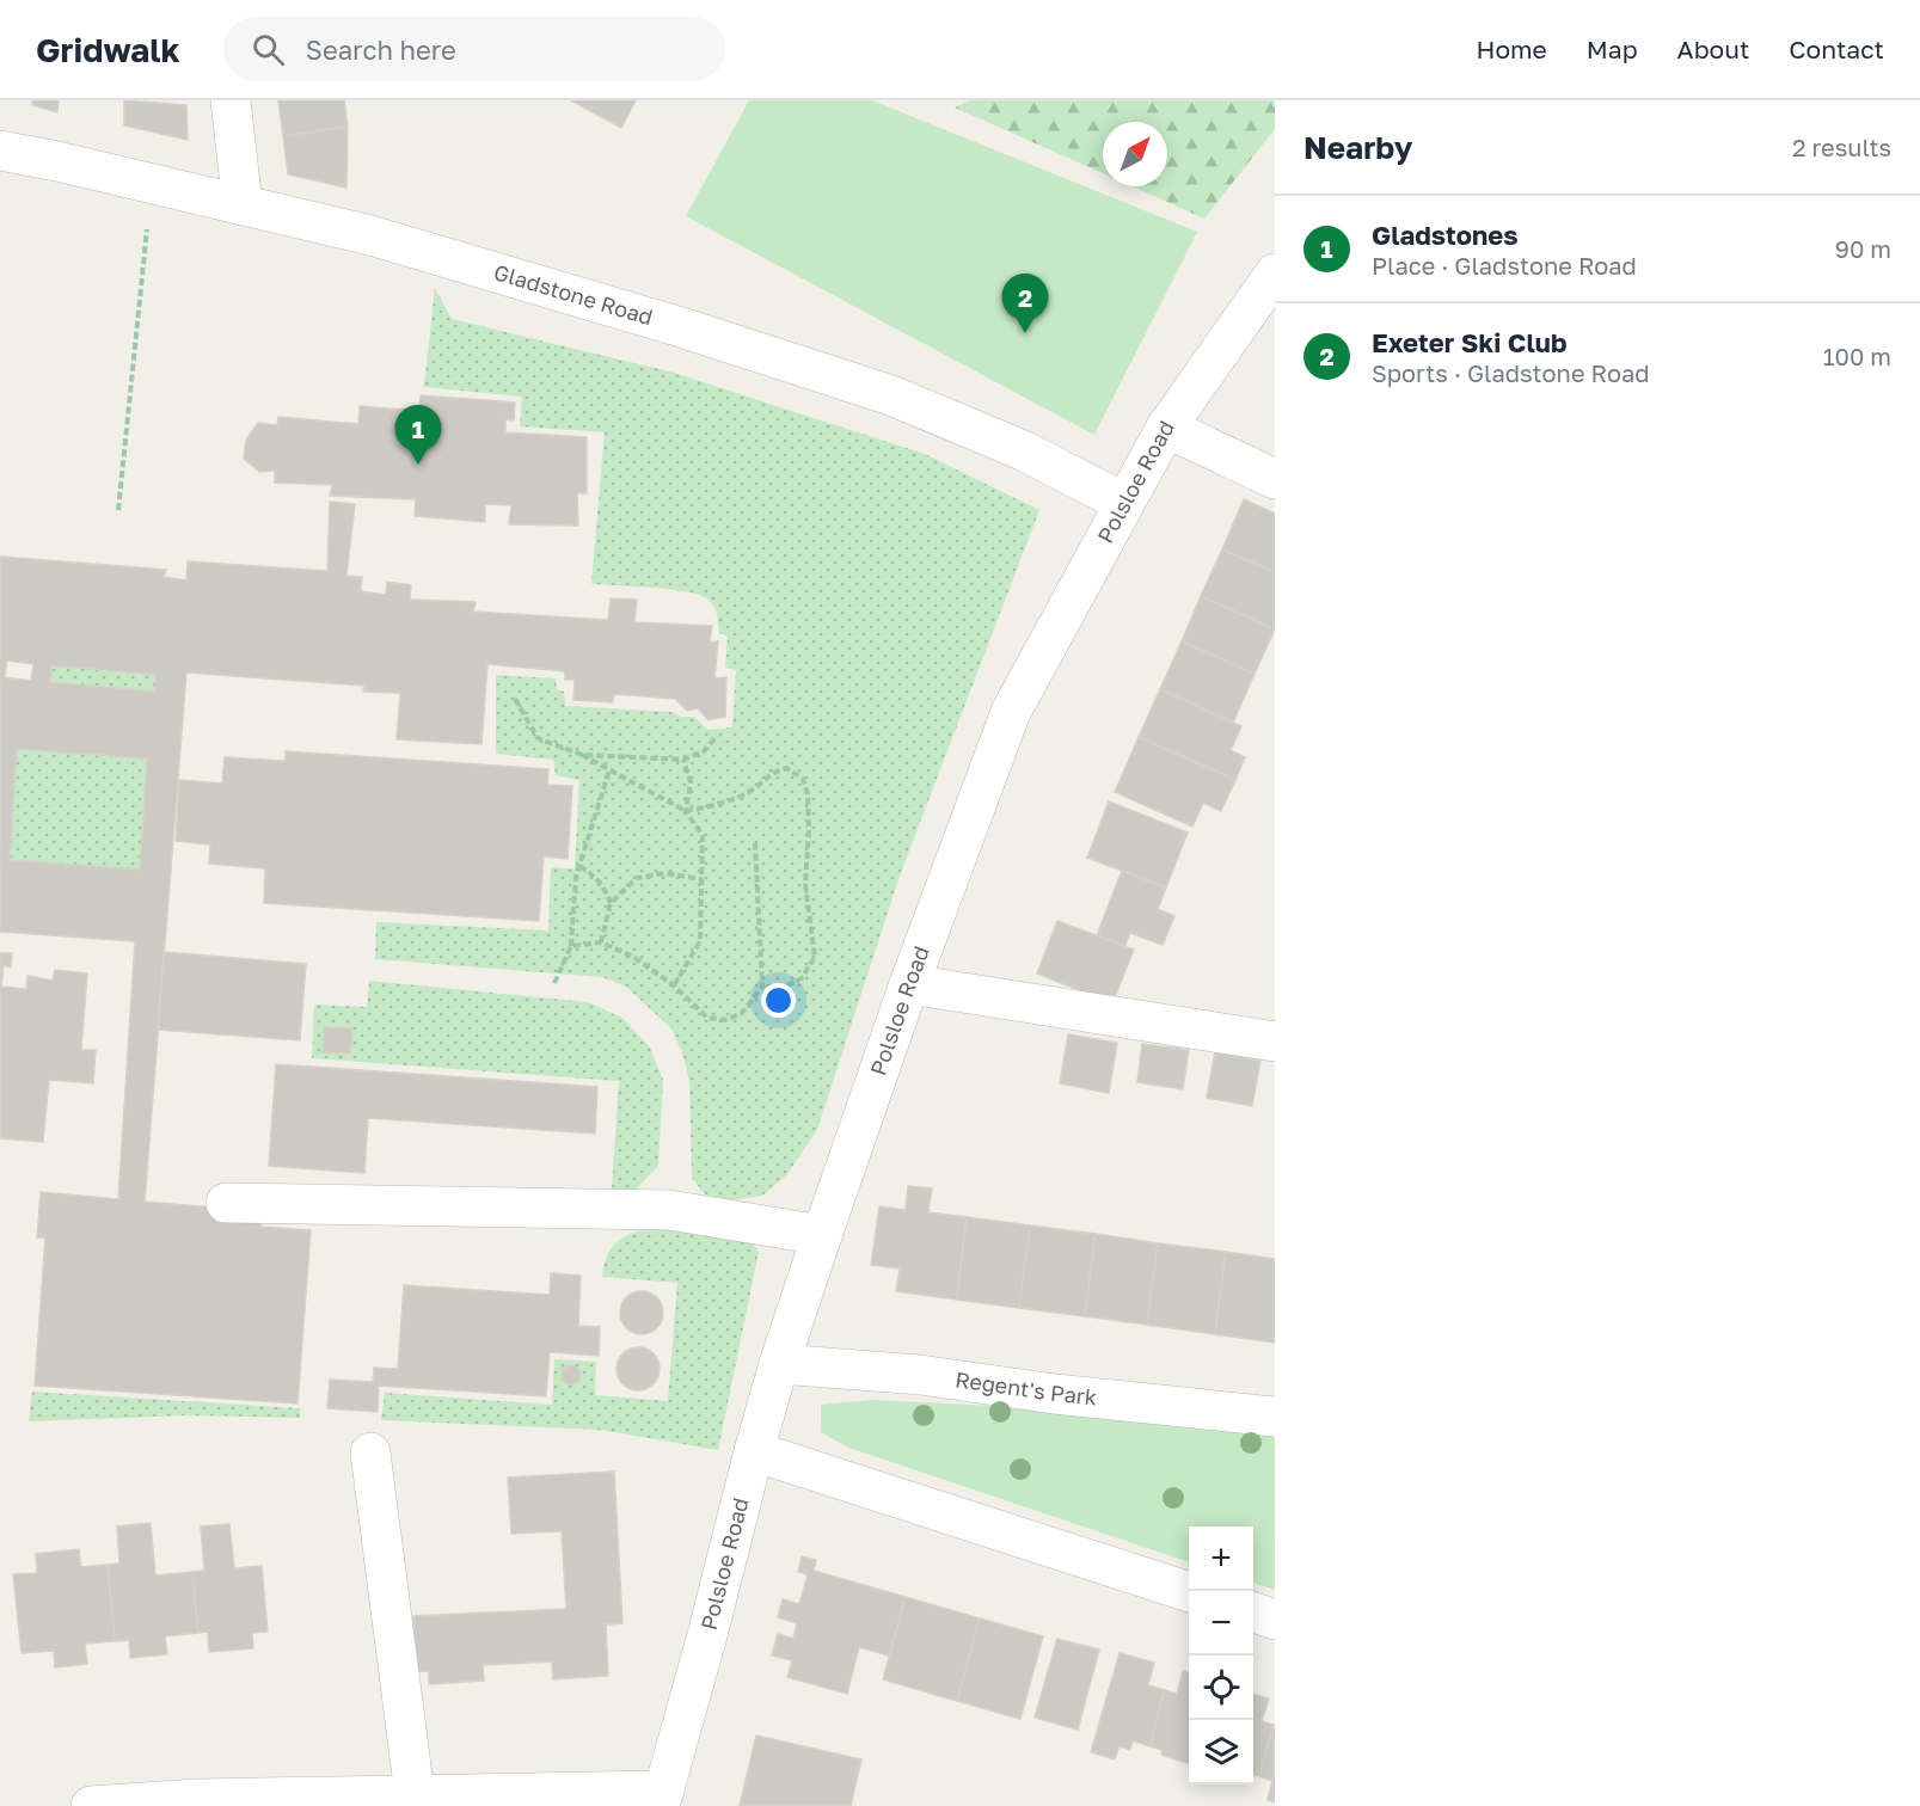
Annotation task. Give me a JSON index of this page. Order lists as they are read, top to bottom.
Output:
{
  "streets": {
    "street": ["Gladstone Road", "Polsloe Road", "Regent's Park"]
  },
  "crossings": [
    ["Gladstone Road", "Polsloe Road"],
    ["Polsloe Road", "Regent's Park"]
  ],
  "north": "top right",
  "page": {
    "header": "Gridwalk",
    "search": "Search here",
    "nav": [
      "Home",
      "Map",
      "About",
      "Contact"
    ],
    "heading": ["Nearby", "2 results"],
    "list": [
      {
        "mark": "1",
        "name": "Gladstones",
        "note": "Place · Gladstone Road",
        "value": "90 m"
      },
      {
        "mark": "2",
        "name": "Exeter Ski Club",
        "note": "Sports · Gladstone Road",
        "value": "100 m"
      }
    ],
    "pins": ["2", "1"],
    "map_buttons": ["+", "−"]
  }
}
